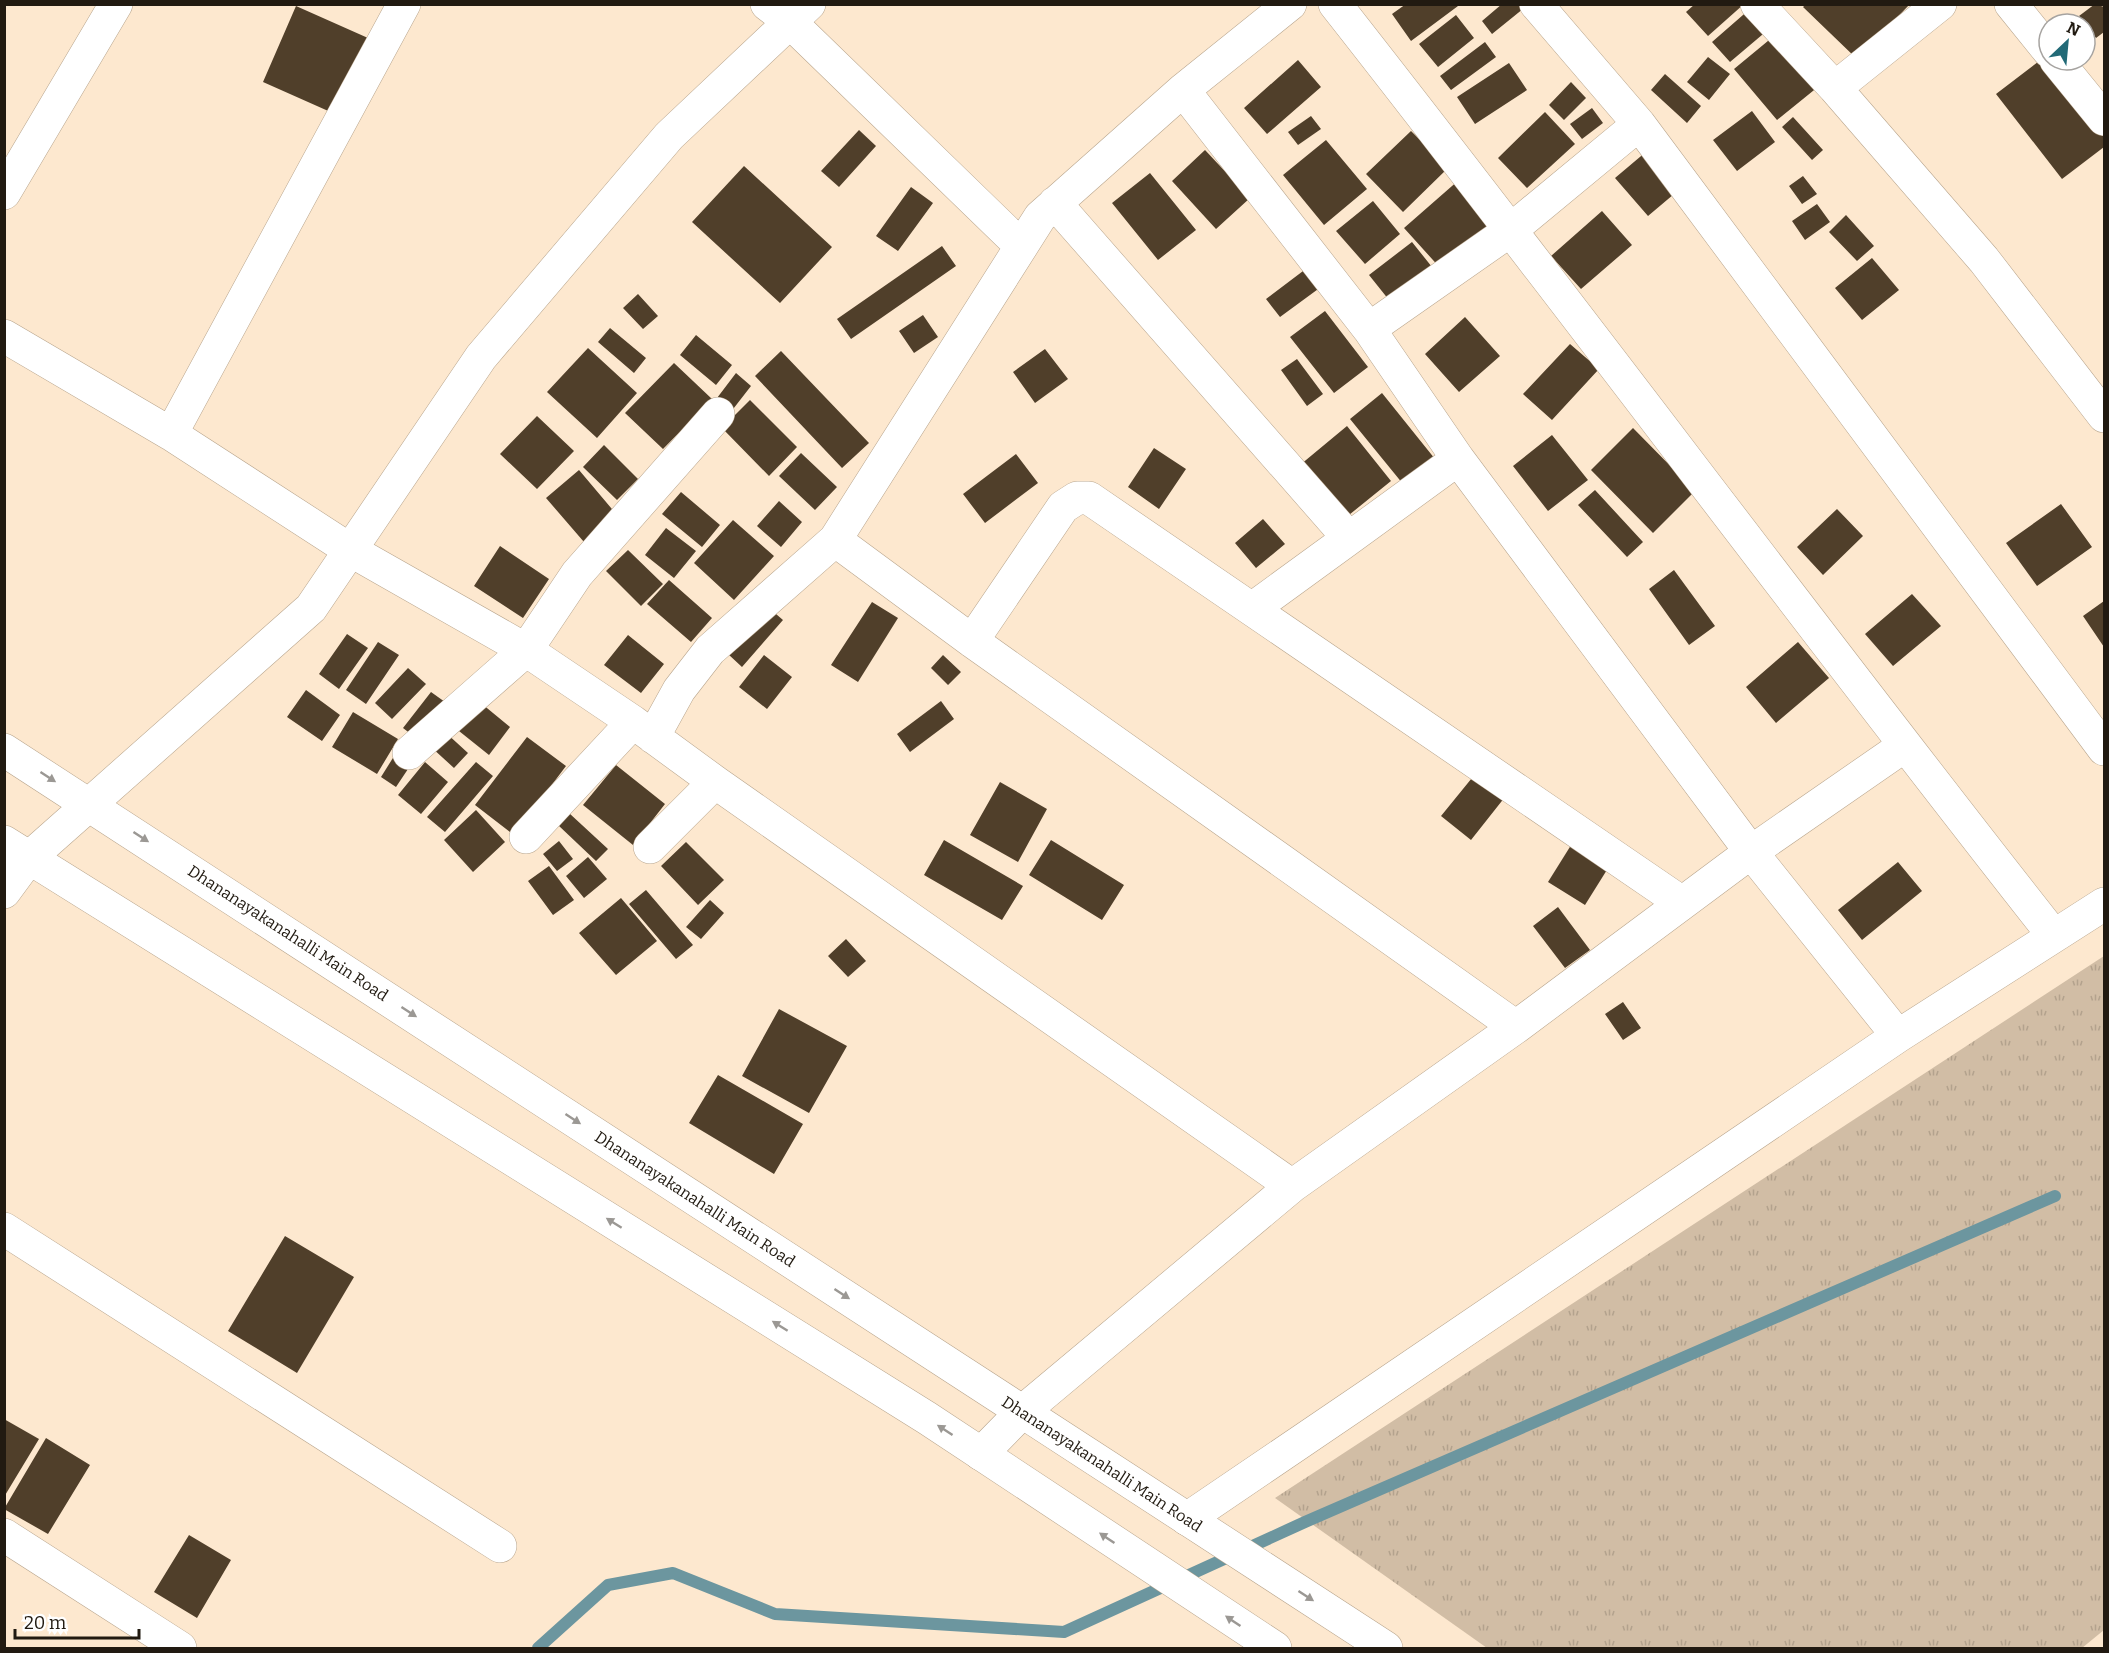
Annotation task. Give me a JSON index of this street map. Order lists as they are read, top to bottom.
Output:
{
  "streets": {
    "street": ["Dhananayakanahalli Main Road"]
  },
  "scale_bar": "20 m",
  "north": "top right"
}
